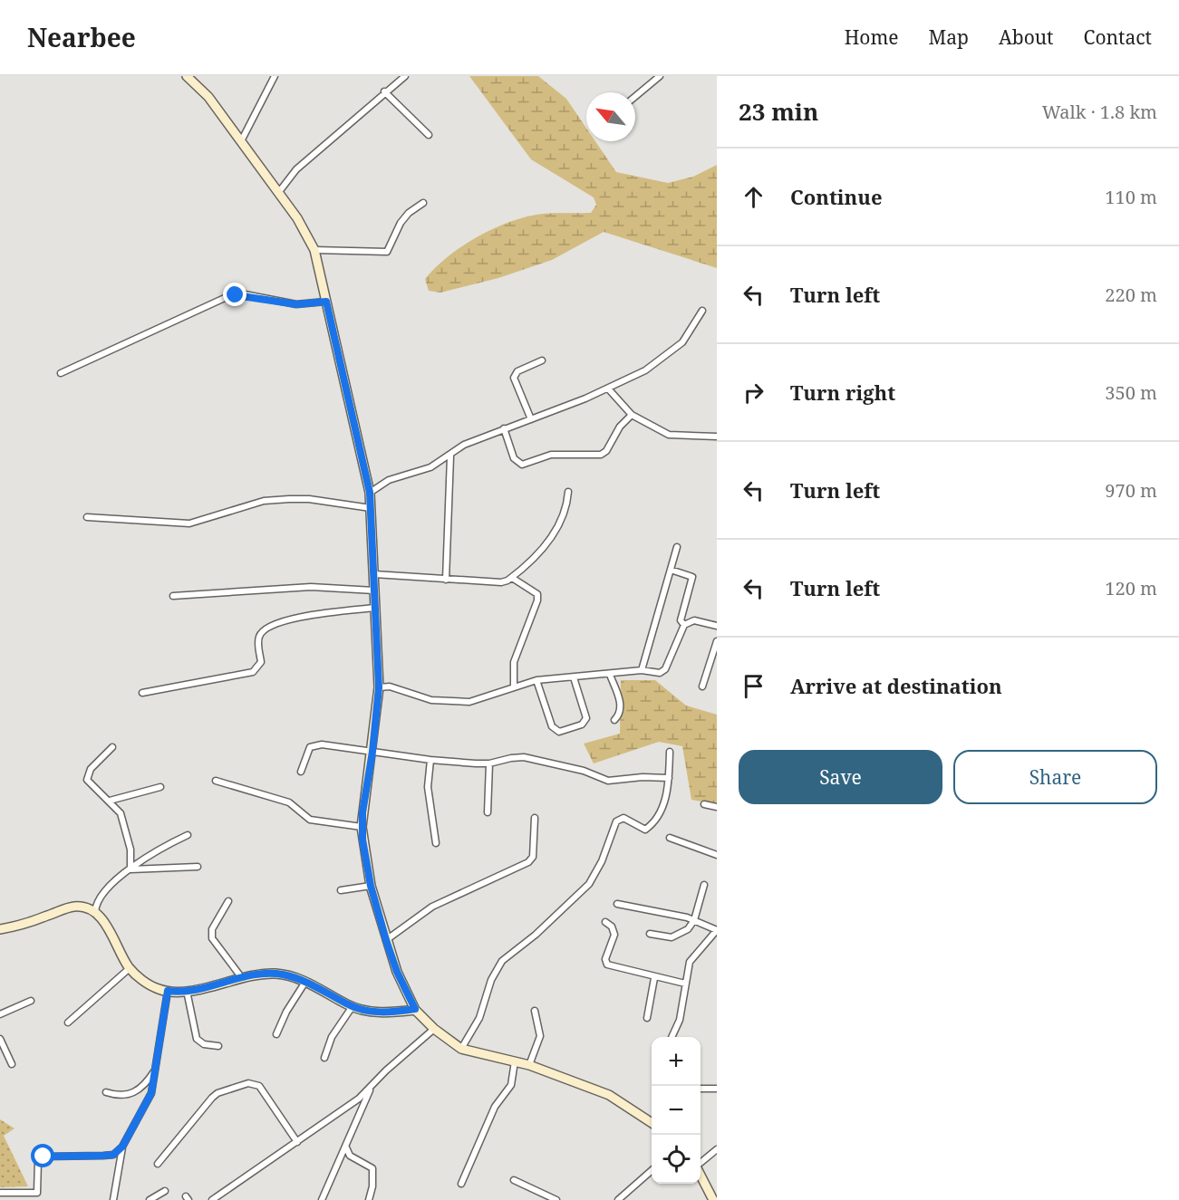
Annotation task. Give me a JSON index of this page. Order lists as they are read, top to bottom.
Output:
{
  "north": "top left",
  "page": {
    "header": "Nearbee",
    "nav": [
      "Home",
      "Map",
      "About",
      "Contact"
    ],
    "heading": ["23 min", "Walk · 1.8 km"],
    "list": [
      ["Continue", "110 m"],
      ["Turn left", "220 m"],
      ["Turn right", "350 m"],
      ["Turn left", "970 m"],
      ["Turn left", "120 m"],
      "Arrive at destination"
    ],
    "buttons": ["Save", "Share"],
    "map_buttons": ["+", "−"]
  }
}
